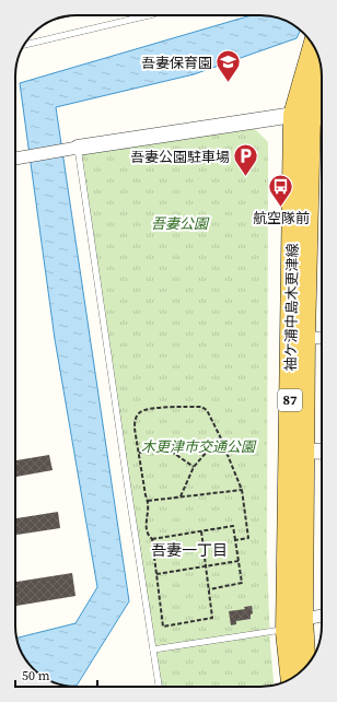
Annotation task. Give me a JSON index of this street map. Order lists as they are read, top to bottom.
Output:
{
  "streets": {
    "main road": ["袖ケ浦中島木更津線", "87"]
  },
  "districts": ["吾妻一丁目"],
  "parks": ["吾妻公園", "木更津市交通公園"],
  "places": {
    "school or university": ["吾妻保育園"],
    "parking": ["吾妻公園駐車場"],
    "bus stop": ["航空隊前"]
  },
  "scale_bar": "50 m"
}
